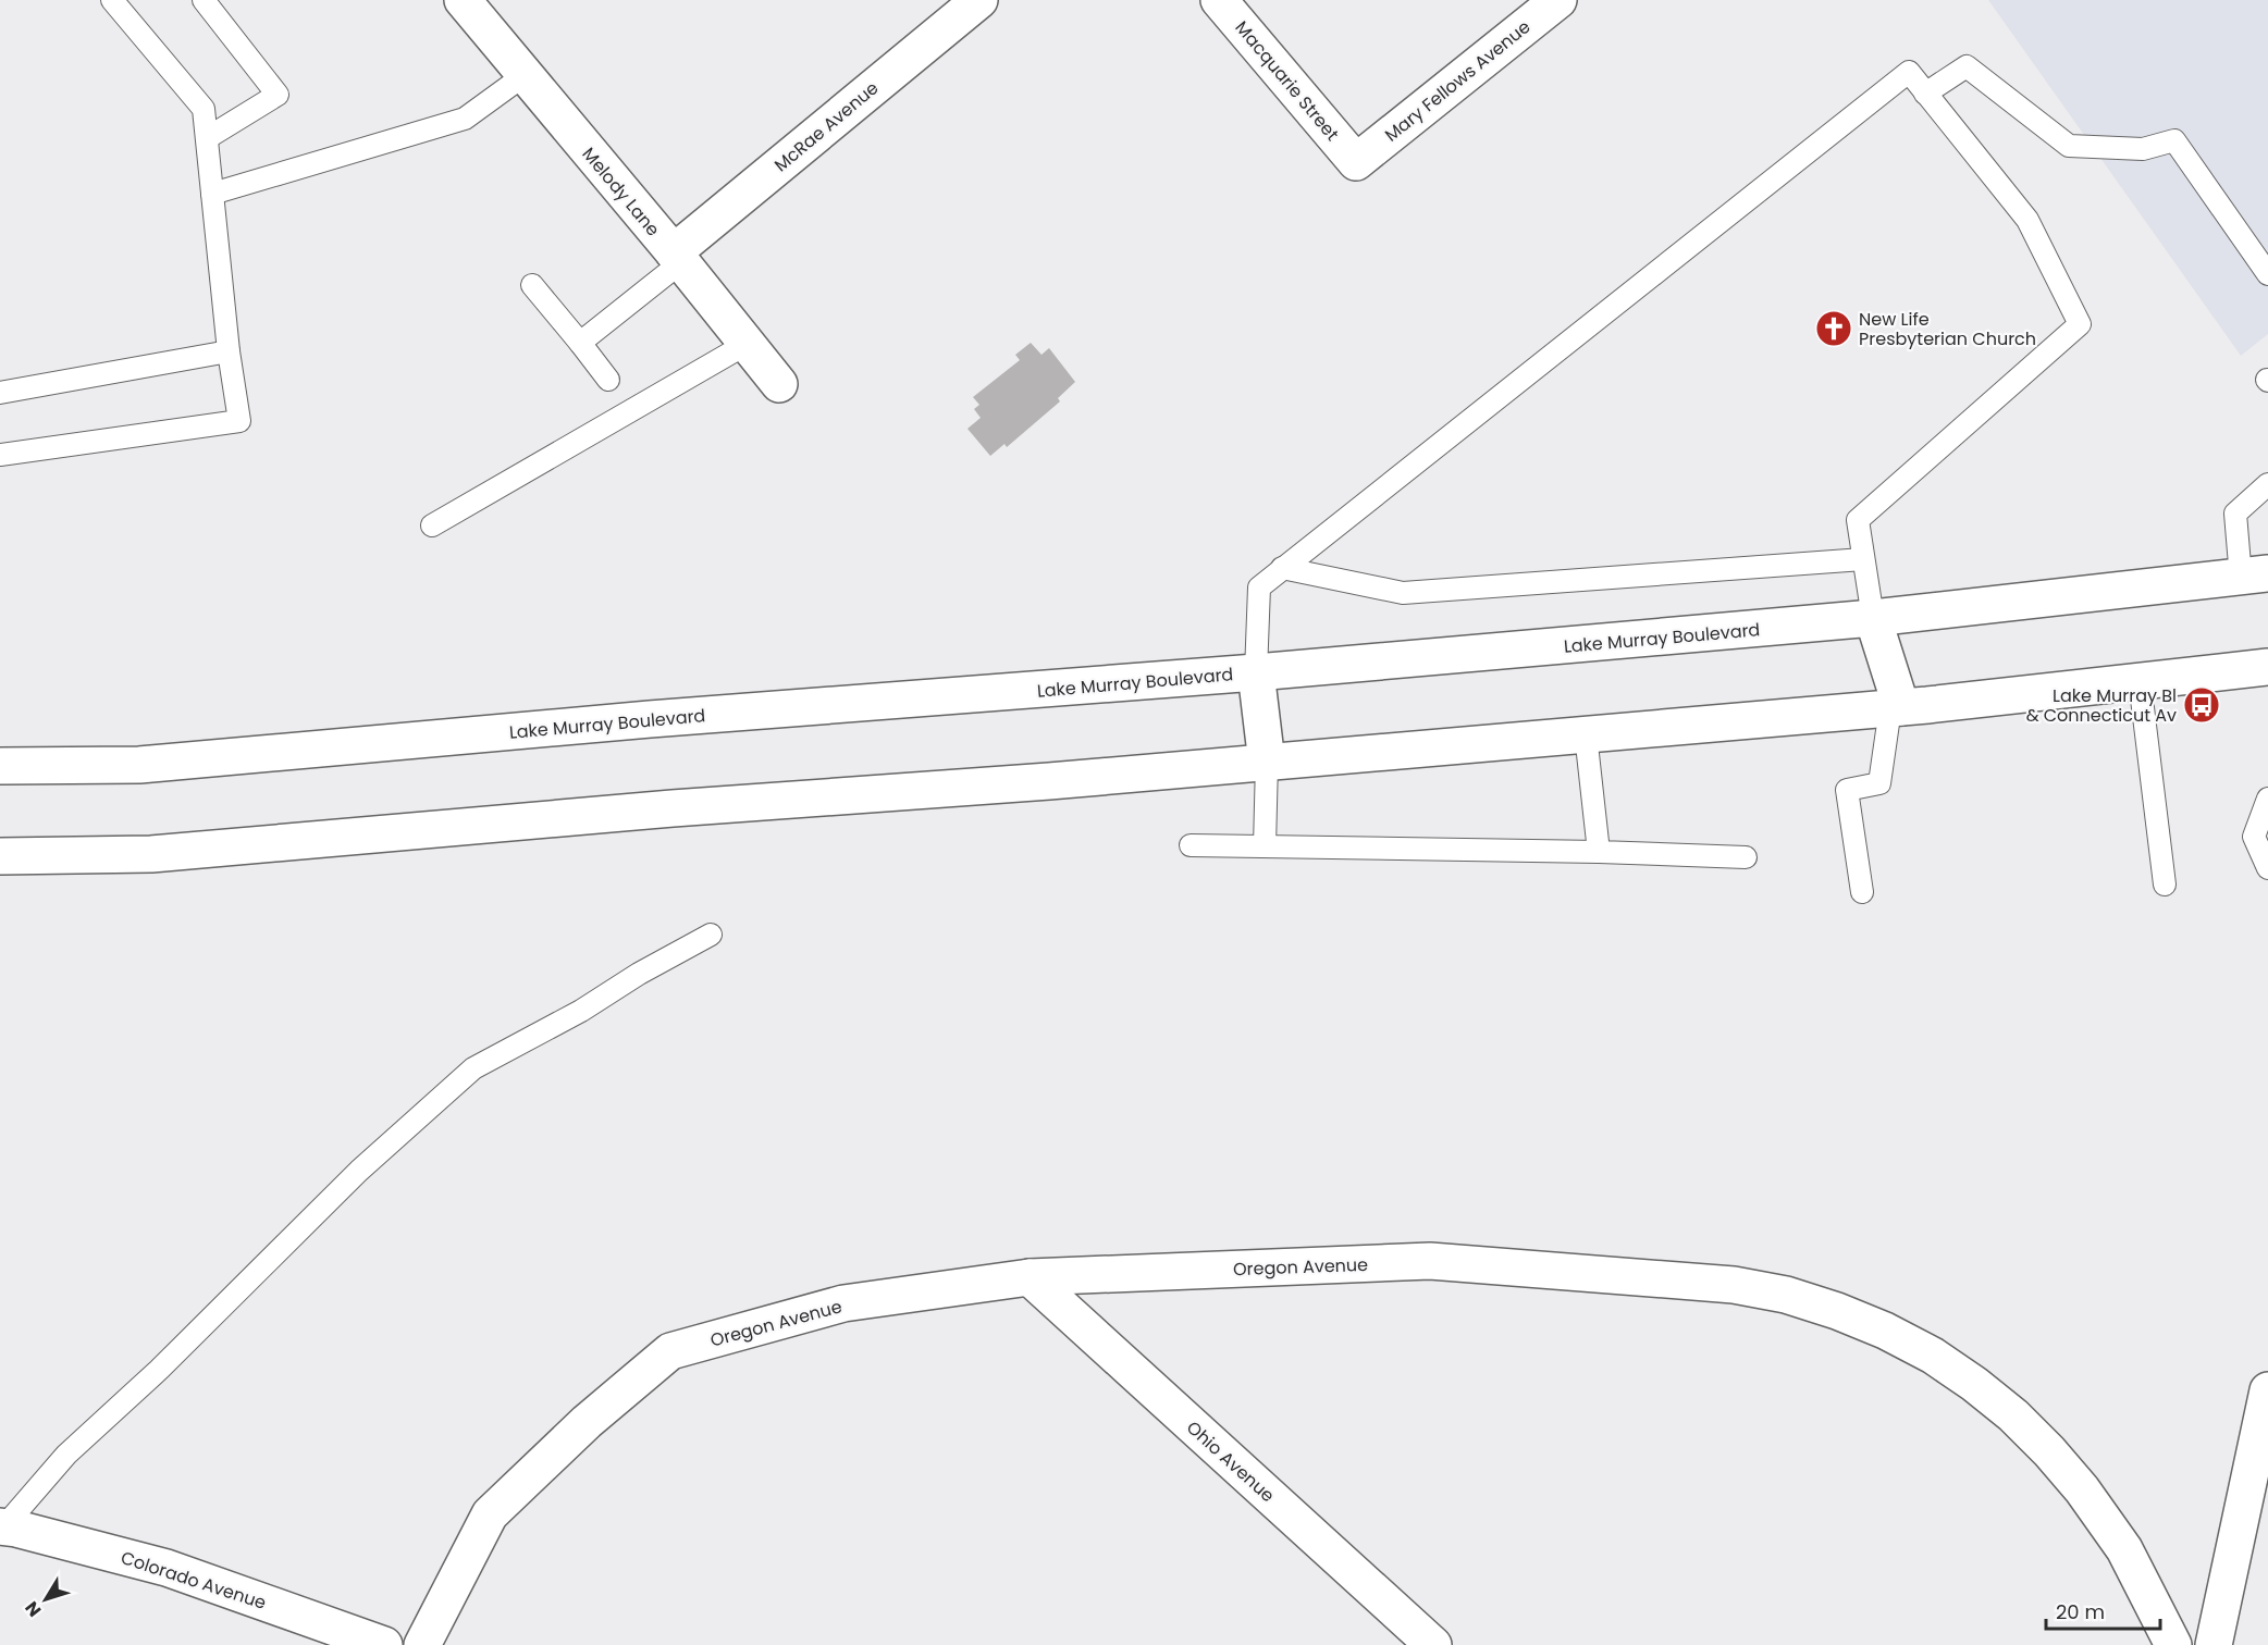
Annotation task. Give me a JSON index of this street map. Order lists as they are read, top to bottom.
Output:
{
  "streets": {
    "main road": [
      "Macquarie Street",
      "Mary Fellows Avenue",
      "McRae Avenue",
      "Melody Lane",
      "Lake Murray Boulevard",
      "Oregon Avenue",
      "Ohio Avenue",
      "Colorado Avenue"
    ]
  },
  "crossings": [
    ["Macquarie Street", "Mary Fellows Avenue"],
    ["McRae Avenue", "Melody Lane"],
    ["Oregon Avenue", "Ohio Avenue"]
  ],
  "places": {
    "church": ["New Life Presbyterian Church"],
    "bus stop": ["Lake Murray Bl & Connecticut Av"]
  },
  "scale_bar": "20 m",
  "north": "bottom left"
}
